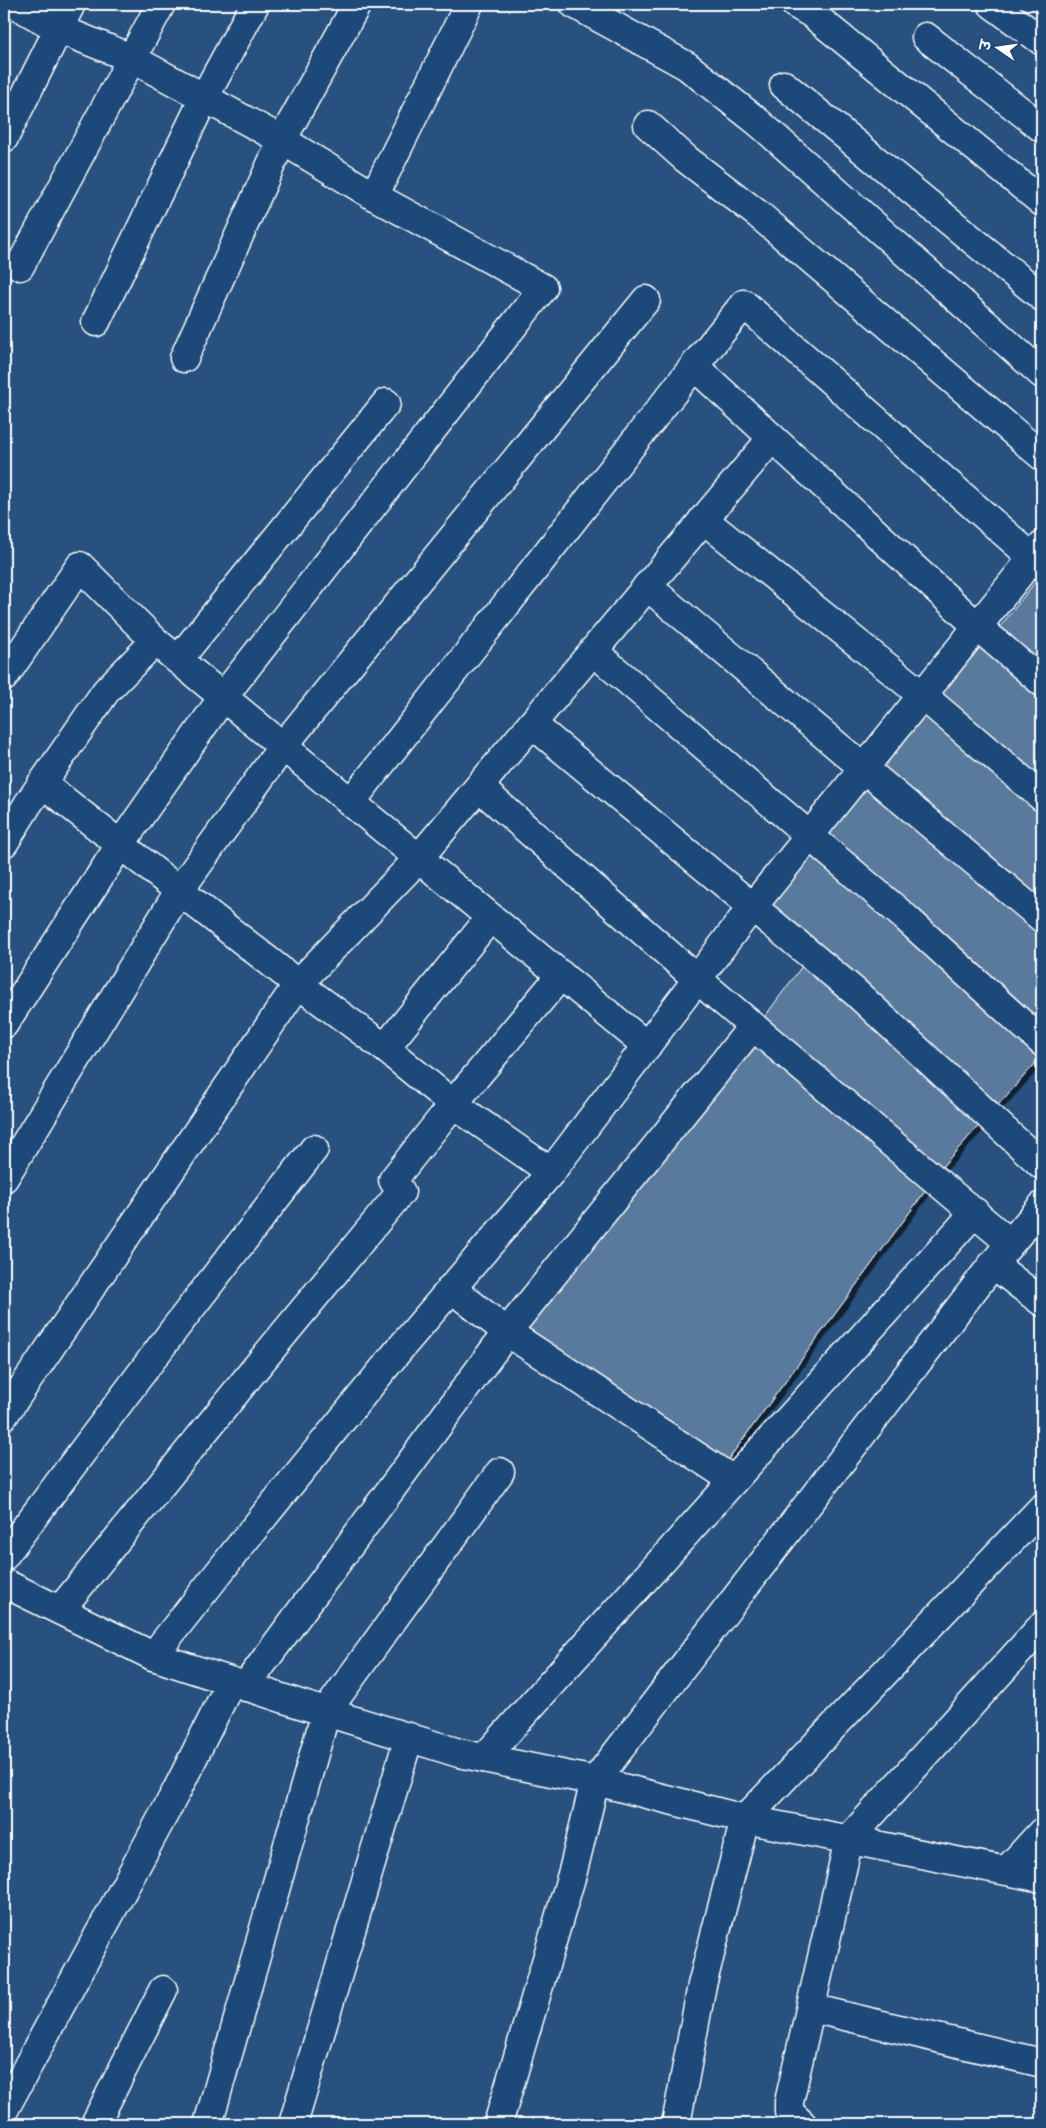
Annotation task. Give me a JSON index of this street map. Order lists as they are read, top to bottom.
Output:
{
  "north": "left"
}
